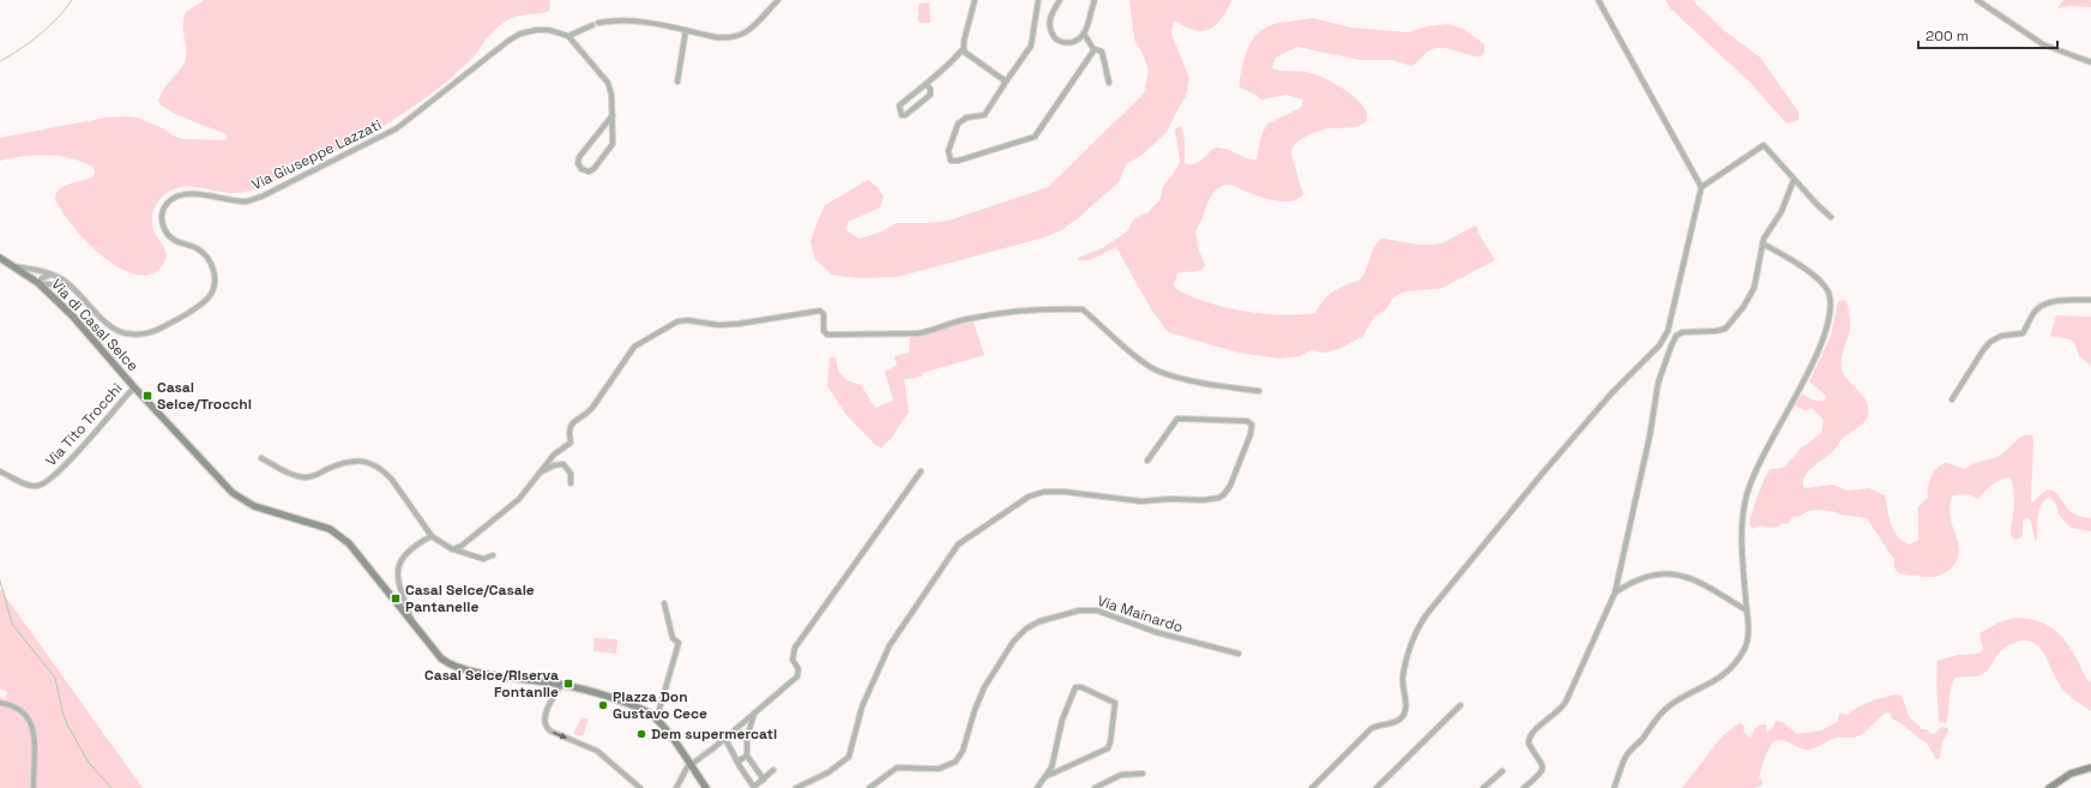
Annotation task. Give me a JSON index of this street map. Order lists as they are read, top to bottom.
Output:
{
  "streets": {
    "main road": ["Via di Casal Selce"],
    "street": ["Via Giuseppe Lazzati", "Via Tito Trocchi", "Via Mainardo"]
  },
  "crossings": [
    ["Via di Casal Selce", "Via Tito Trocchi"]
  ],
  "places": {
    "transit": ["Casal Selce/Trocchi", "Casal Selce/Casale Pantanelle", "Casal Selce/Riserva Fontanile"],
    "other": ["Piazza Don Gustavo Cece", "Dem supermercati"]
  },
  "scale_bar": "200 m"
}
